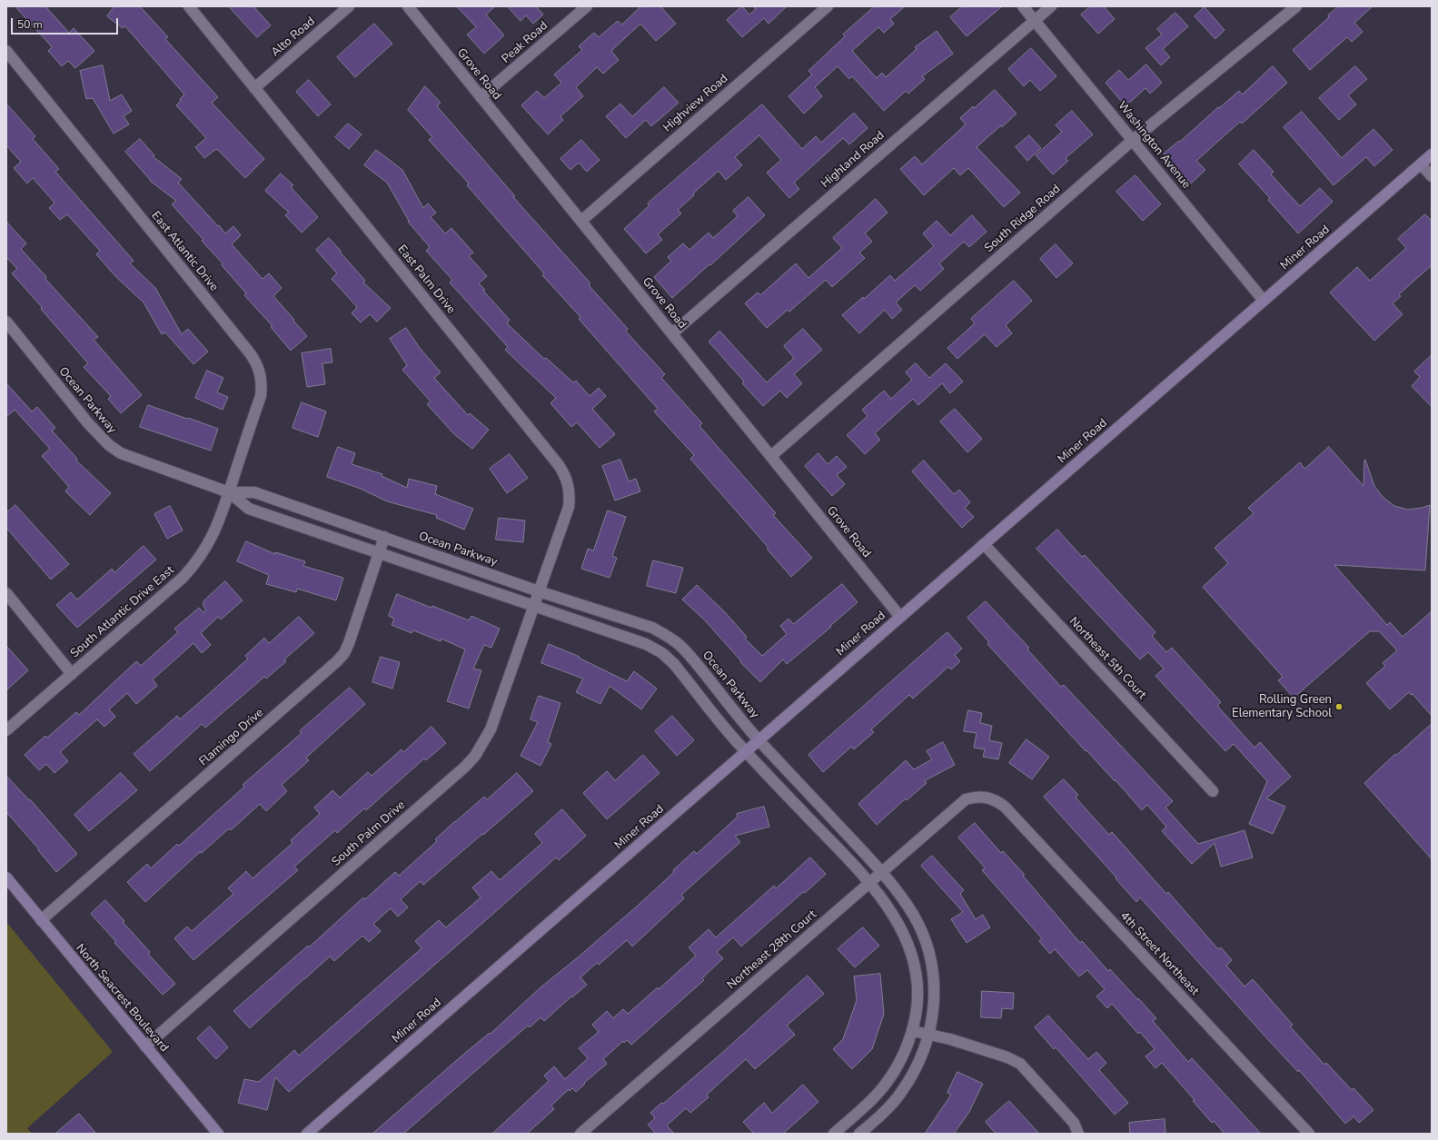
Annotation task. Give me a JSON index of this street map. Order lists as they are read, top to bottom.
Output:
{
  "streets": {
    "street": [
      "Alto Road",
      "Peak Road",
      "Grove Road",
      "Highview Road",
      "Washington Avenue",
      "Highland Road",
      "South Ridge Road",
      "Miner Road",
      "East Atlantic Drive",
      "East Palm Drive",
      "Ocean Parkway",
      "South Atlantic Drive East",
      "Northeast 5th Court",
      "Flamingo Drive",
      "South Palm Drive",
      "Northeast 28th Court",
      "4th Street Northeast",
      "North Seacrest Boulevard"
    ]
  },
  "crossings": [
    ["Alto Road", "East Palm Drive"],
    ["Peak Road", "Grove Road"],
    ["Grove Road", "Highview Road"],
    ["Grove Road", "Highland Road"],
    ["Grove Road", "South Ridge Road"],
    ["Grove Road", "Miner Road"],
    ["Washington Avenue", "Highland Road"],
    ["Washington Avenue", "South Ridge Road"],
    ["Washington Avenue", "Miner Road"],
    ["Miner Road", "Ocean Parkway"],
    ["Miner Road", "Northeast 5th Court"],
    ["East Atlantic Drive", "Ocean Parkway"],
    ["East Atlantic Drive", "South Atlantic Drive East"],
    ["East Palm Drive", "Ocean Parkway"],
    ["East Palm Drive", "South Palm Drive"],
    ["Ocean Parkway", "South Atlantic Drive East"],
    ["Ocean Parkway", "Flamingo Drive"],
    ["Ocean Parkway", "South Palm Drive"],
    ["Ocean Parkway", "Northeast 28th Court"],
    ["Flamingo Drive", "North Seacrest Boulevard"],
    ["South Palm Drive", "North Seacrest Boulevard"],
    ["Northeast 28th Court", "4th Street Northeast"]
  ],
  "places": ["Rolling Green Elementary School"],
  "scale_bar": "50 m"
}
